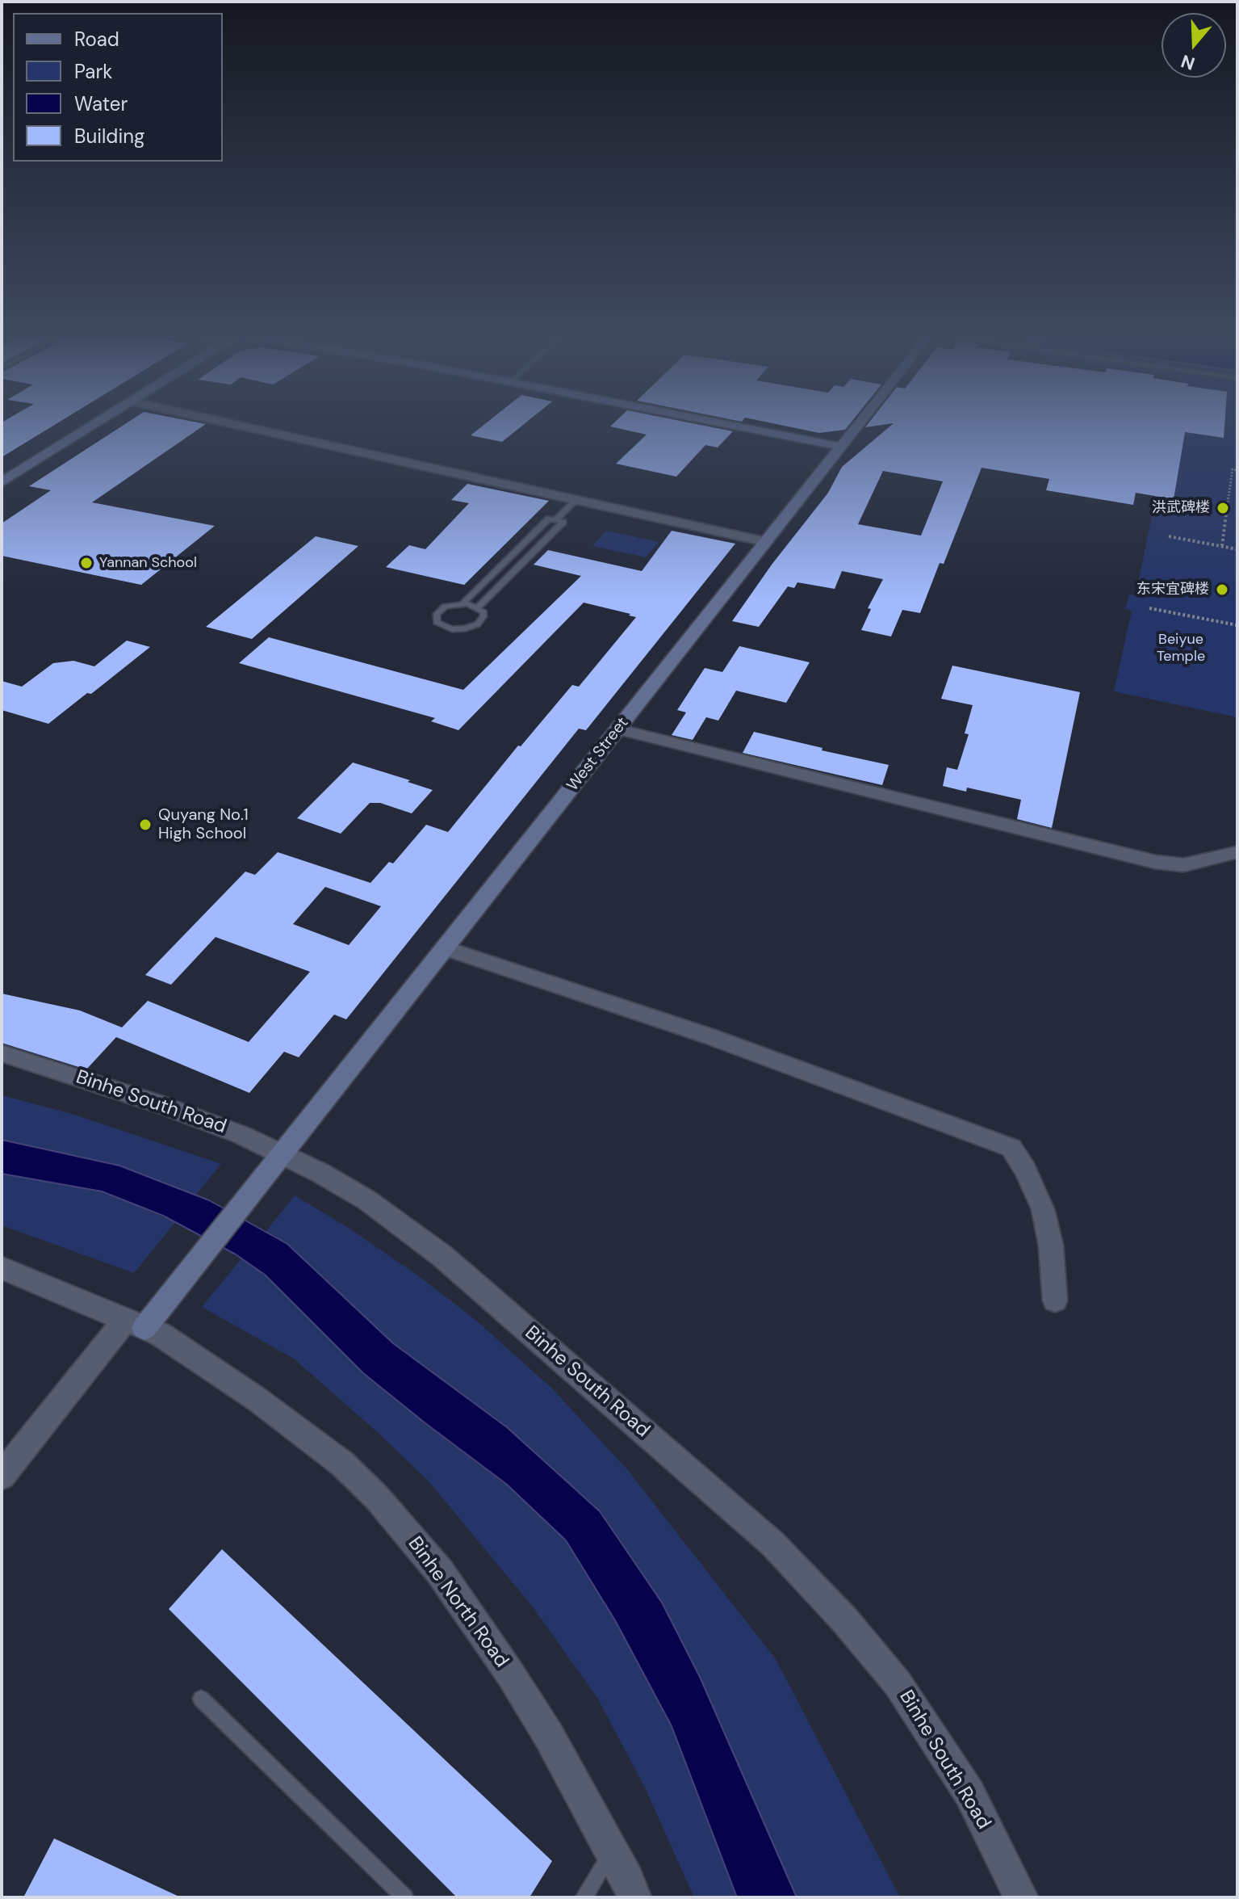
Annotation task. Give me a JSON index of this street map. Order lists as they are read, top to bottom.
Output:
{
  "streets": {
    "street": ["West Street", "Binhe South Road", "Binhe North Road"]
  },
  "crossings": [
    ["West Street", "Binhe South Road"],
    ["West Street", "Binhe North Road"]
  ],
  "parks": ["Beiyue Temple"],
  "places": [
    "洪武碑楼",
    "Yannan School",
    "东宋宜碑楼",
    "Quyang No.1 High School"
  ],
  "legend": [
    "Road",
    "Park",
    "Water",
    "Building"
  ],
  "north": "bottom"
}
